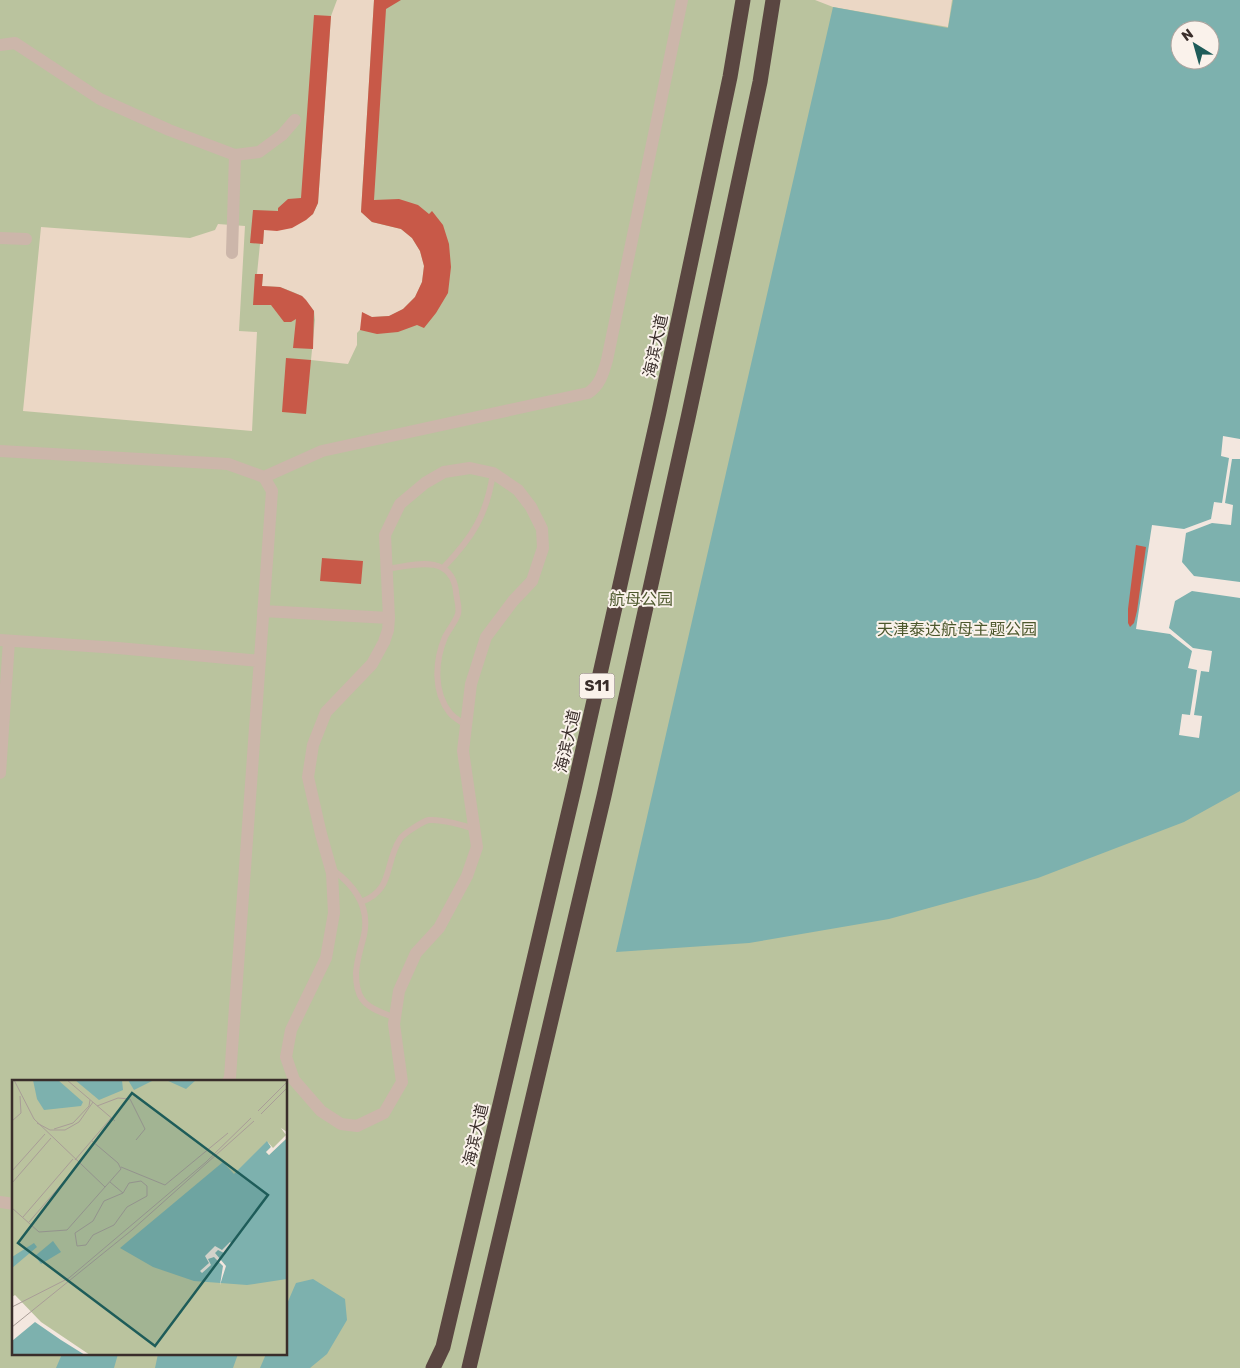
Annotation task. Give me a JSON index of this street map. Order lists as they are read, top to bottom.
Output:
{
  "streets": {
    "highway": ["海滨大道", "S11"]
  },
  "parks": ["航母公园", "天津泰达航母主题公园"],
  "north": "top left"
}
